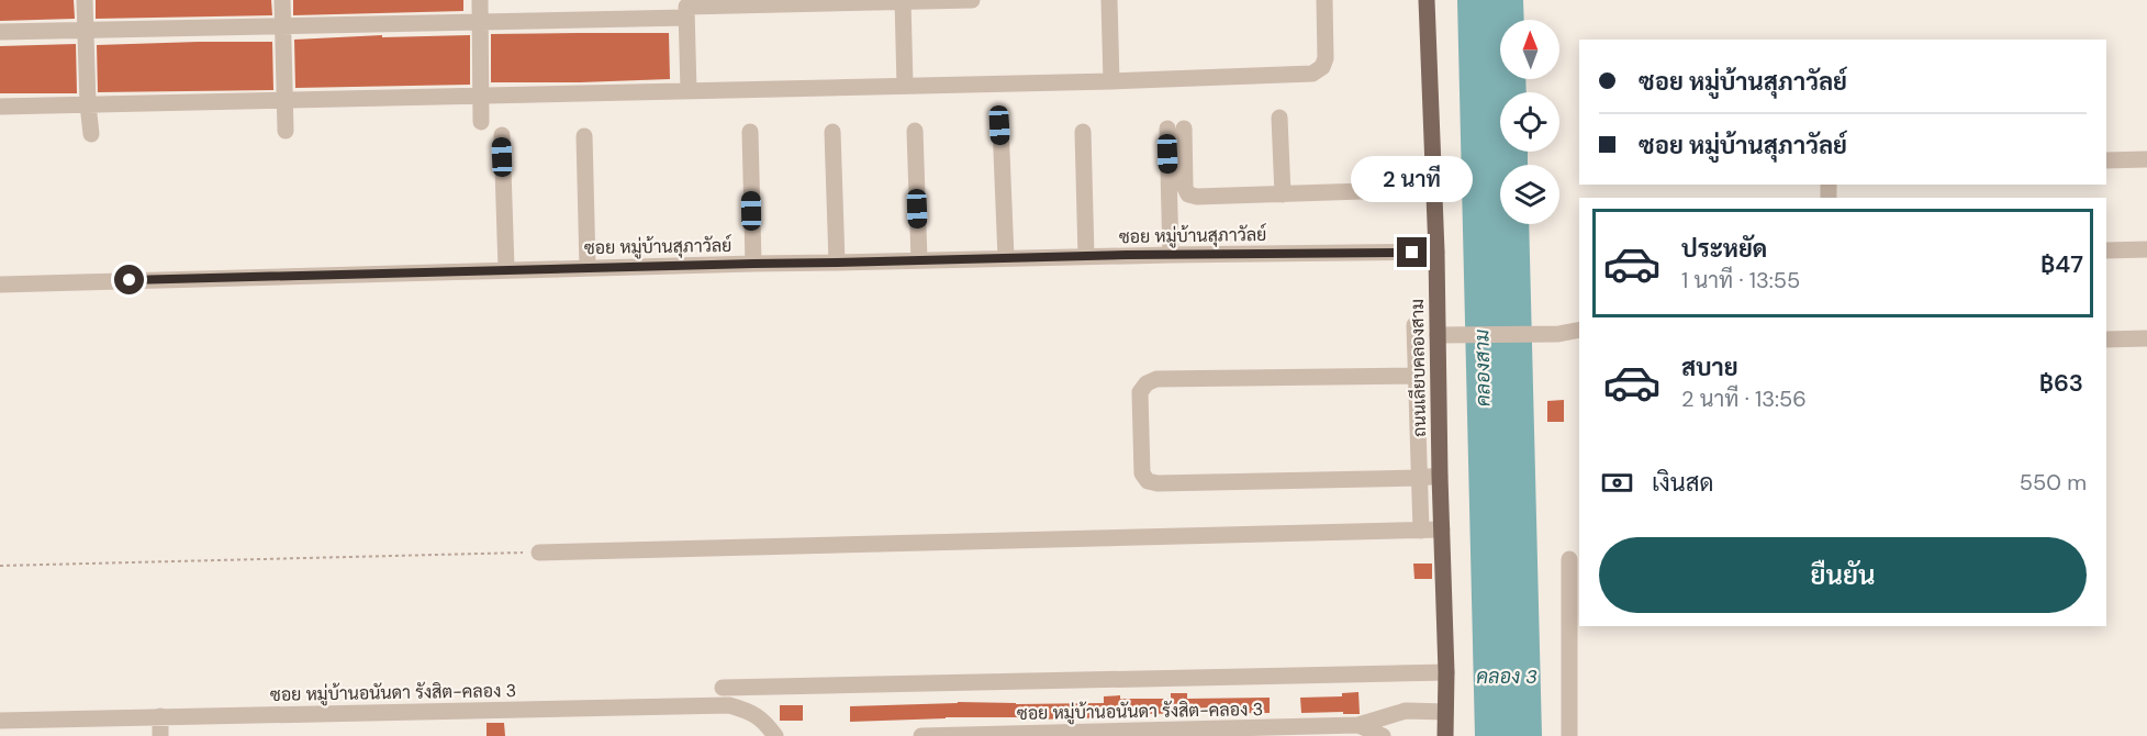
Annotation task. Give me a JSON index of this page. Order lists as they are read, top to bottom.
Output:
{
  "streets": {
    "main road": ["ถนนเลียบคลองสาม"],
    "street": ["ซอย หมู่บ้านสุภาวัลย์", "ซอย หมู่บ้านอนันดา รังสิต-คลอง 3"]
  },
  "crossings": [
    ["ซอย หมู่บ้านสุภาวัลย์", "ถนนเลียบคลองสาม"],
    ["ถนนเลียบคลองสาม", "ซอย หมู่บ้านอนันดา รังสิต-คลอง 3"]
  ],
  "water": ["คลองสาม", "คลอง 3"],
  "north": "top",
  "page": {
    "banner": ["ซอย หมู่บ้านสุภาวัลย์", "ซอย หมู่บ้านสุภาวัลย์"],
    "bubble": "2 นาที",
    "list": [
      {
        "name": "ประหยัด",
        "note": "1 นาที · 13:55",
        "value": "฿47"
      },
      {
        "name": "สบาย",
        "note": "2 นาที · 13:56",
        "value": "฿63"
      }
    ],
    "pay": ["เงินสด", "550 m"],
    "buttons": "ยืนยัน"
  }
}
